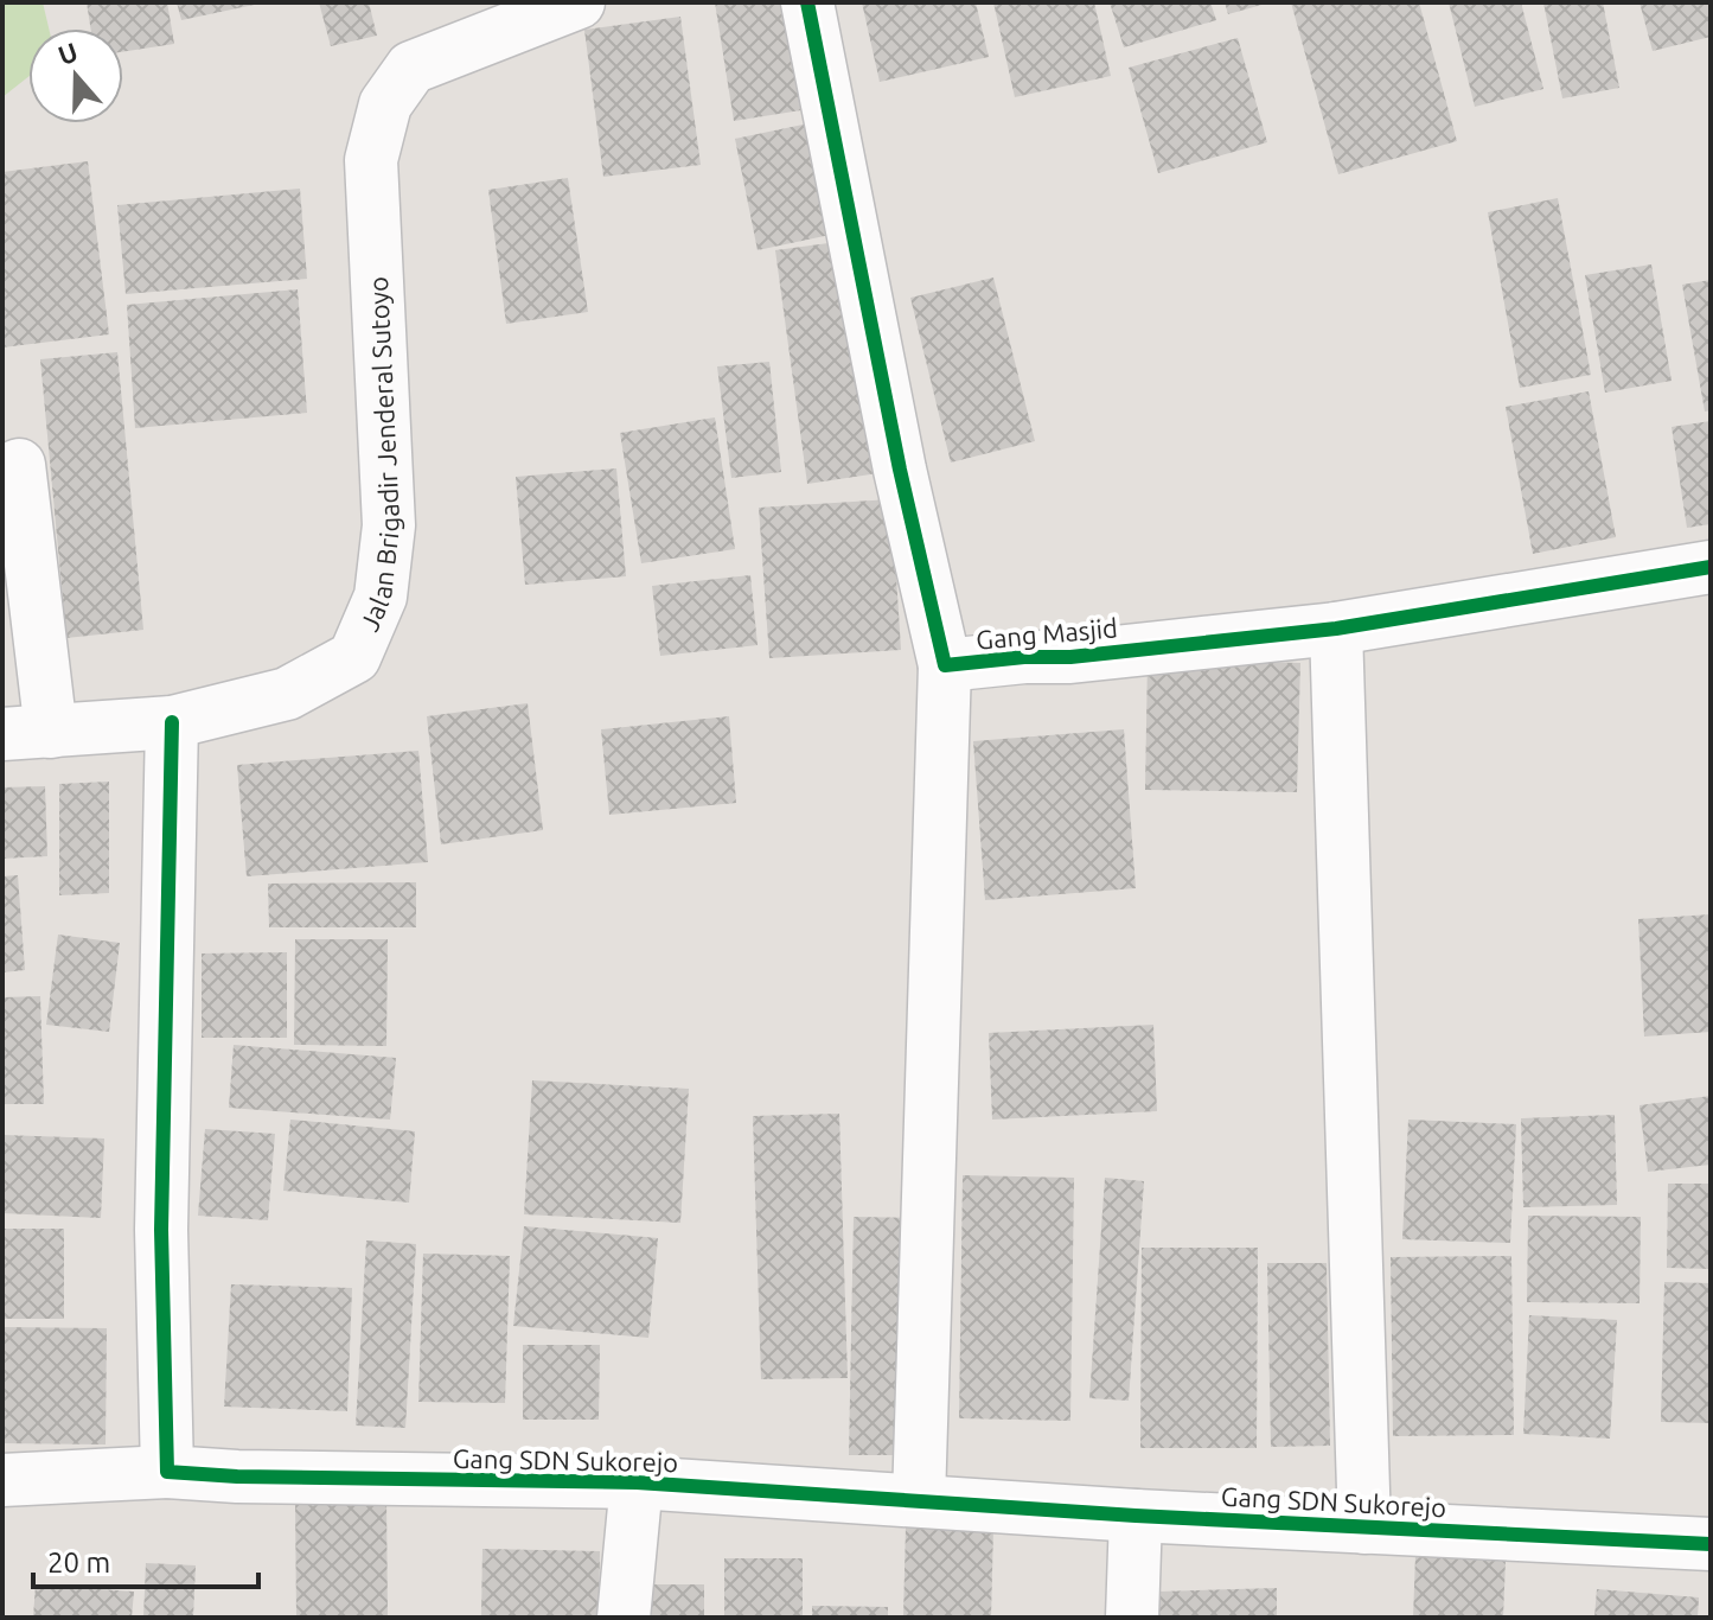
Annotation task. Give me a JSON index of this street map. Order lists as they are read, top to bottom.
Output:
{
  "streets": {
    "street": ["Jalan Brigadir Jenderal Sutoyo", "Gang Masjid", "Gang SDN Sukorejo"]
  },
  "scale_bar": "20 m",
  "north": "top"
}
